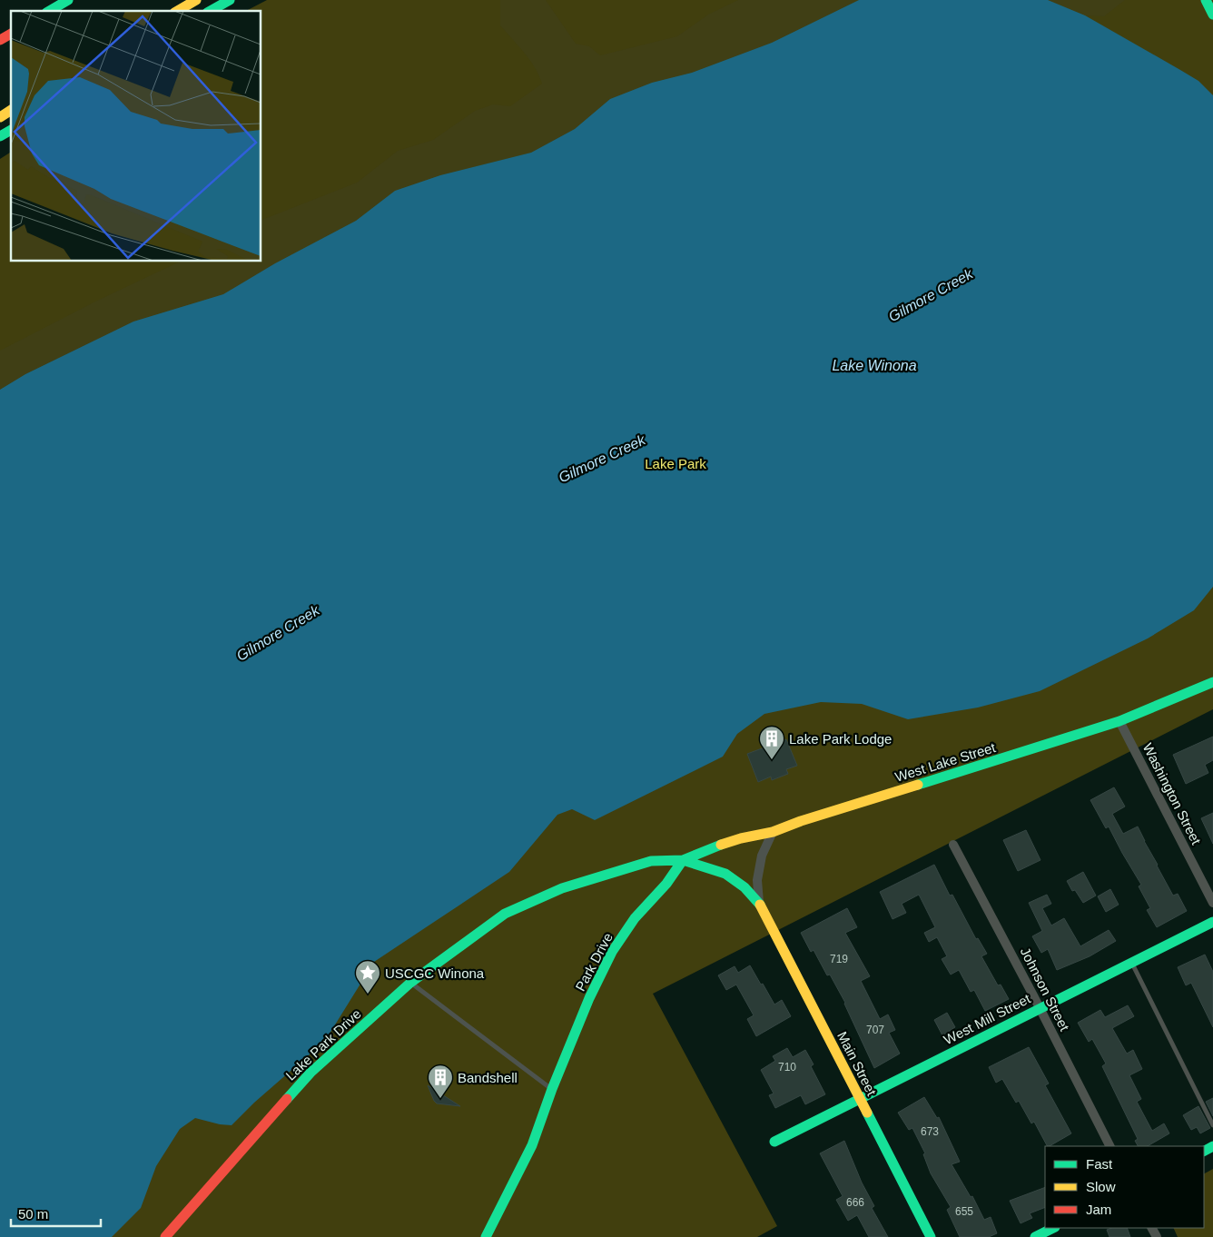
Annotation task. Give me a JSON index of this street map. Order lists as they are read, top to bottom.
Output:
{
  "streets": {
    "main road": [
      "West Lake Street",
      "Park Drive",
      "West Mill Street",
      "Lake Park Drive",
      "Main Street"
    ],
    "street": ["Washington Street", "Johnson Street"]
  },
  "crossings": [
    ["West Lake Street", "Washington Street"],
    ["West Lake Street", "Park Drive"],
    ["West Lake Street", "Lake Park Drive"],
    ["West Lake Street", "Main Street"],
    ["Park Drive", "Lake Park Drive"],
    ["Park Drive", "Main Street"],
    ["Johnson Street", "West Mill Street"],
    ["West Mill Street", "Main Street"],
    ["Lake Park Drive", "Main Street"]
  ],
  "water": ["Gilmore Creek", "Lake Winona"],
  "parks": ["Lake Park"],
  "places": {
    "building": ["Lake Park Lodge", "Bandshell"],
    "place": ["USCGC Winona"]
  },
  "house_numbers": [
    "719",
    "707",
    "710",
    "673",
    "666",
    "655"
  ],
  "legend": ["Fast", "Slow", "Jam"],
  "scale_bar": "50 m"
}
